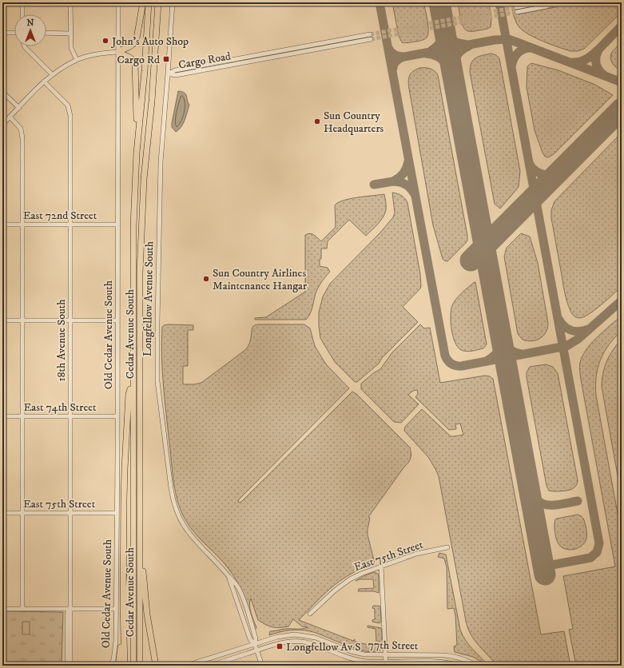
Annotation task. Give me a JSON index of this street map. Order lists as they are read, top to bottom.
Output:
{
  "streets": {
    "highway": ["Cedar Avenue South"],
    "street": [
      "Cargo Road",
      "East 72nd Street",
      "Longfellow Avenue South",
      "Old Cedar Avenue South",
      "18th Avenue South",
      "East 74th Street",
      "East 75th Street",
      "77th Street"
    ]
  },
  "crossings": [
    ["Cargo Road", "Longfellow Avenue South"],
    ["East 72nd Street", "Old Cedar Avenue South"],
    ["East 72nd Street", "18th Avenue South"],
    ["Longfellow Avenue South", "77th Street"],
    ["Old Cedar Avenue South", "East 74th Street"],
    ["Old Cedar Avenue South", "East 75th Street"],
    ["18th Avenue South", "East 74th Street"],
    ["18th Avenue South", "East 75th Street"]
  ],
  "places": {
    "other": ["John's Auto Shop", "Sun Country Headquarters", "Sun Country Airlines Maintenance Hangar"],
    "transit": ["Cargo Rd", "Longfellow Av S"]
  },
  "north": "top"
}
